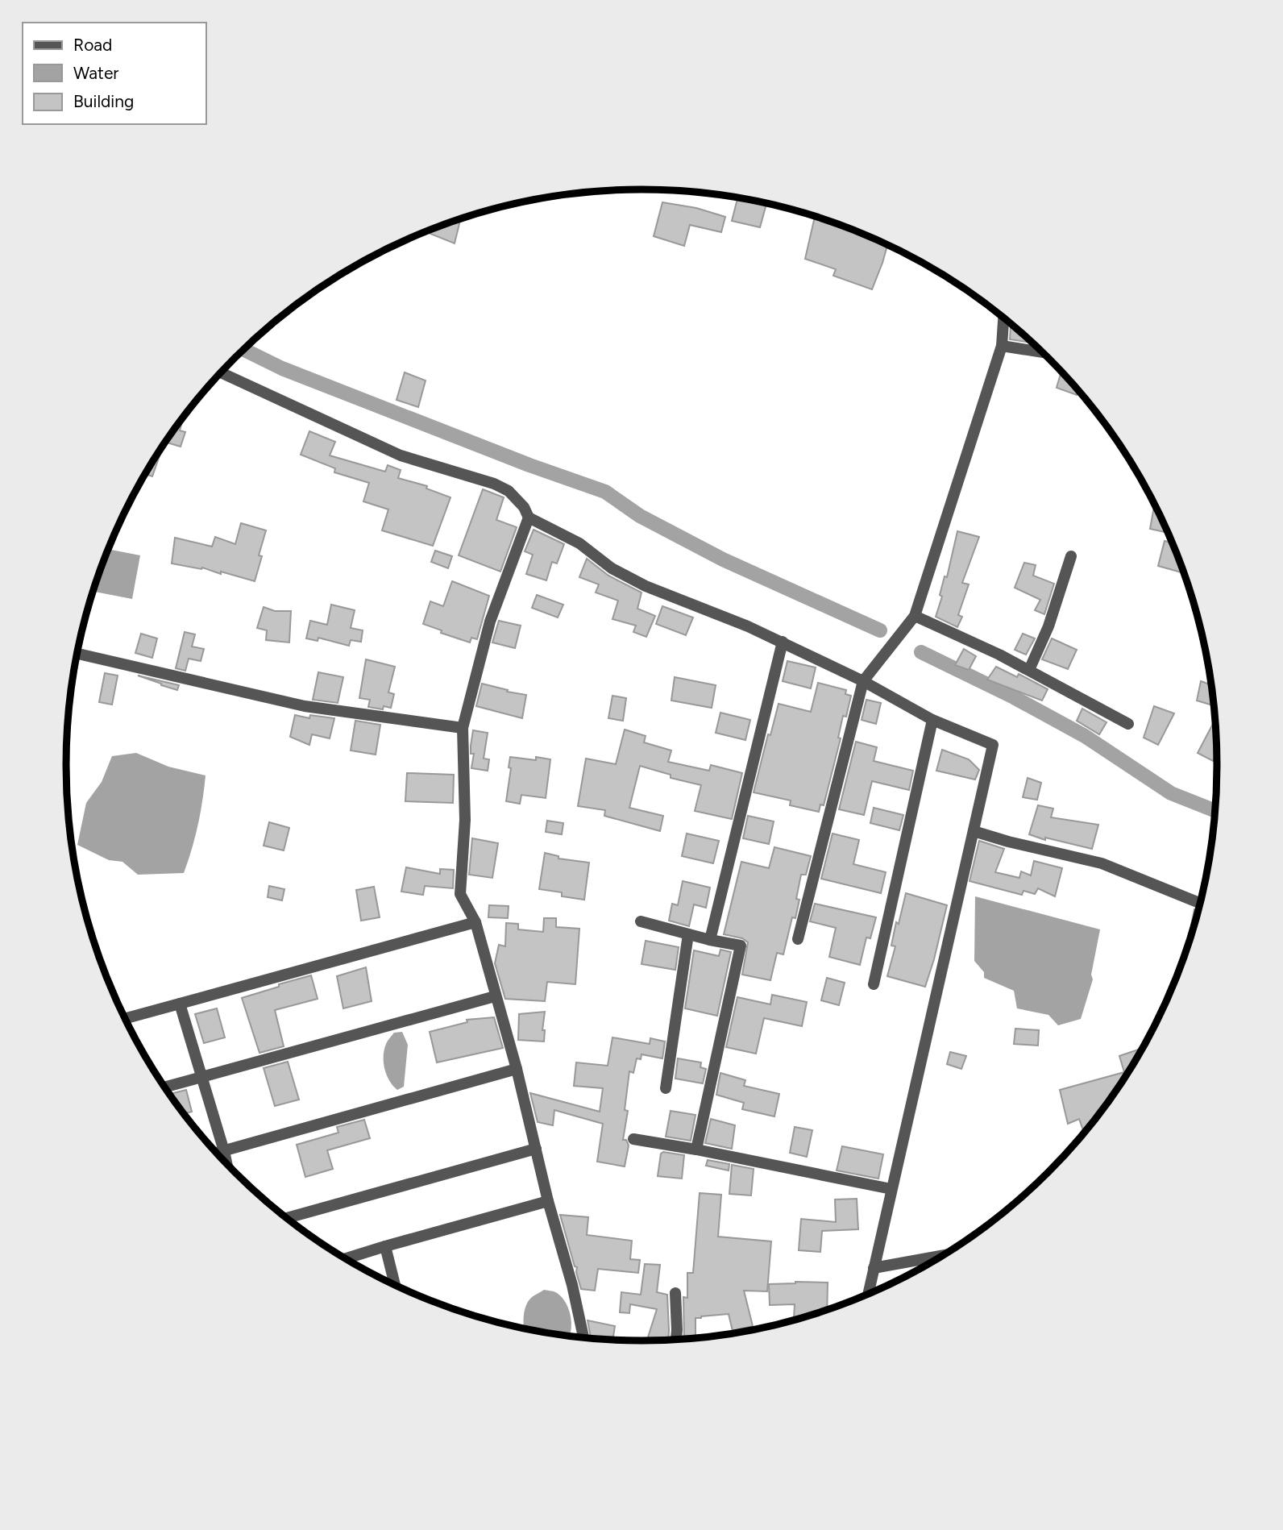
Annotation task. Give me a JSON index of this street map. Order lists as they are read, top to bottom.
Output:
{
  "legend": ["Road", "Water", "Building"]
}
